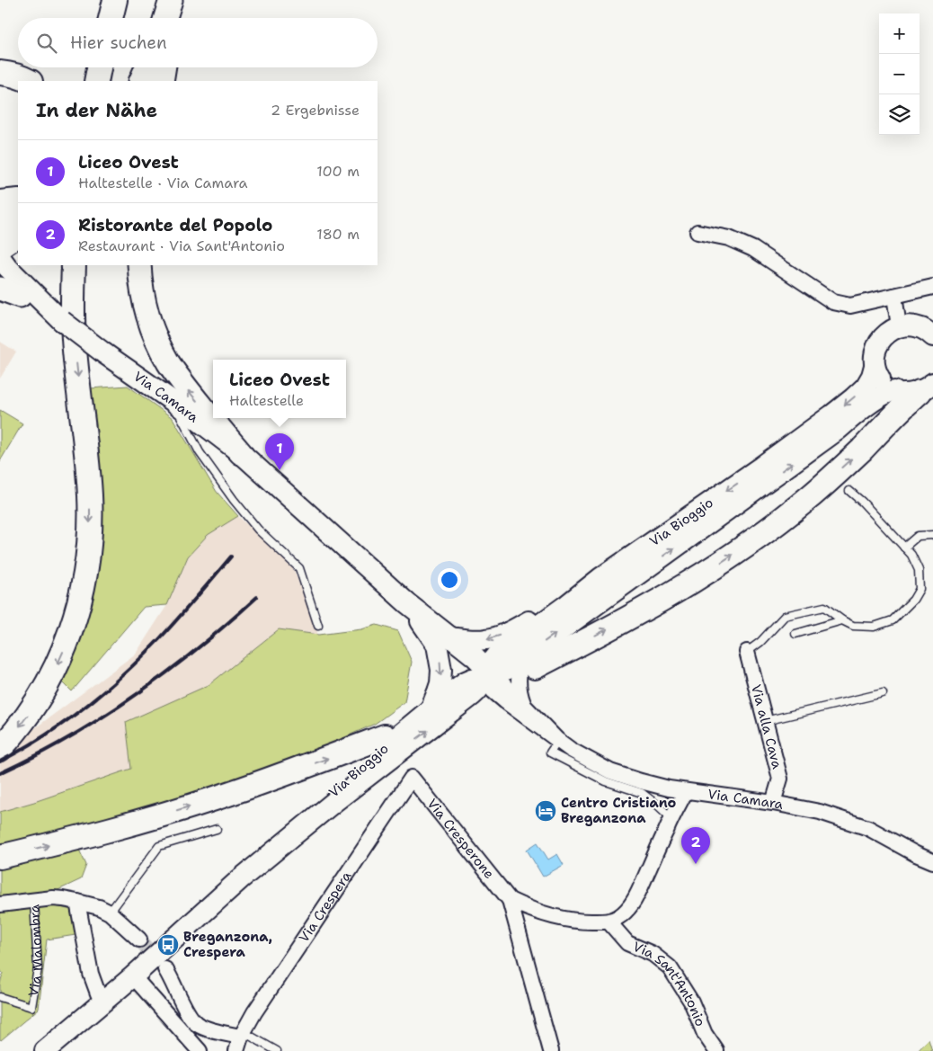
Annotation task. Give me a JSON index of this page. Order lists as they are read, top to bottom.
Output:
{
  "streets": {
    "main road": ["Via Camara", "Via Bioggio"],
    "street": [
      "Via alla Cava",
      "Via Cresperone",
      "Via Crespera",
      "Via Malombra",
      "Via Sant'Antonio"
    ]
  },
  "crossings": [
    ["Via Camara", "Via Bioggio"],
    ["Via Camara", "Via alla Cava"],
    ["Via Cresperone", "Via Crespera"],
    ["Via Cresperone", "Via Sant'Antonio"]
  ],
  "places": {
    "hotel": ["Centro Cristiano Breganzona"],
    "bus stop": ["Breganzona, Crespera"]
  },
  "page": {
    "map_buttons": ["+", "−"],
    "search": "Hier suchen",
    "heading": ["In der Nähe", "2 Ergebnisse"],
    "list": [
      {
        "mark": "1",
        "name": "Liceo Ovest",
        "note": "Haltestelle · Via Camara",
        "value": "100 m"
      },
      {
        "mark": "2",
        "name": "Ristorante del Popolo",
        "note": "Restaurant · Via Sant'Antonio",
        "value": "180 m"
      }
    ],
    "popup": ["Liceo Ovest", "Haltestelle"],
    "pins": ["1", "2"]
  }
}
